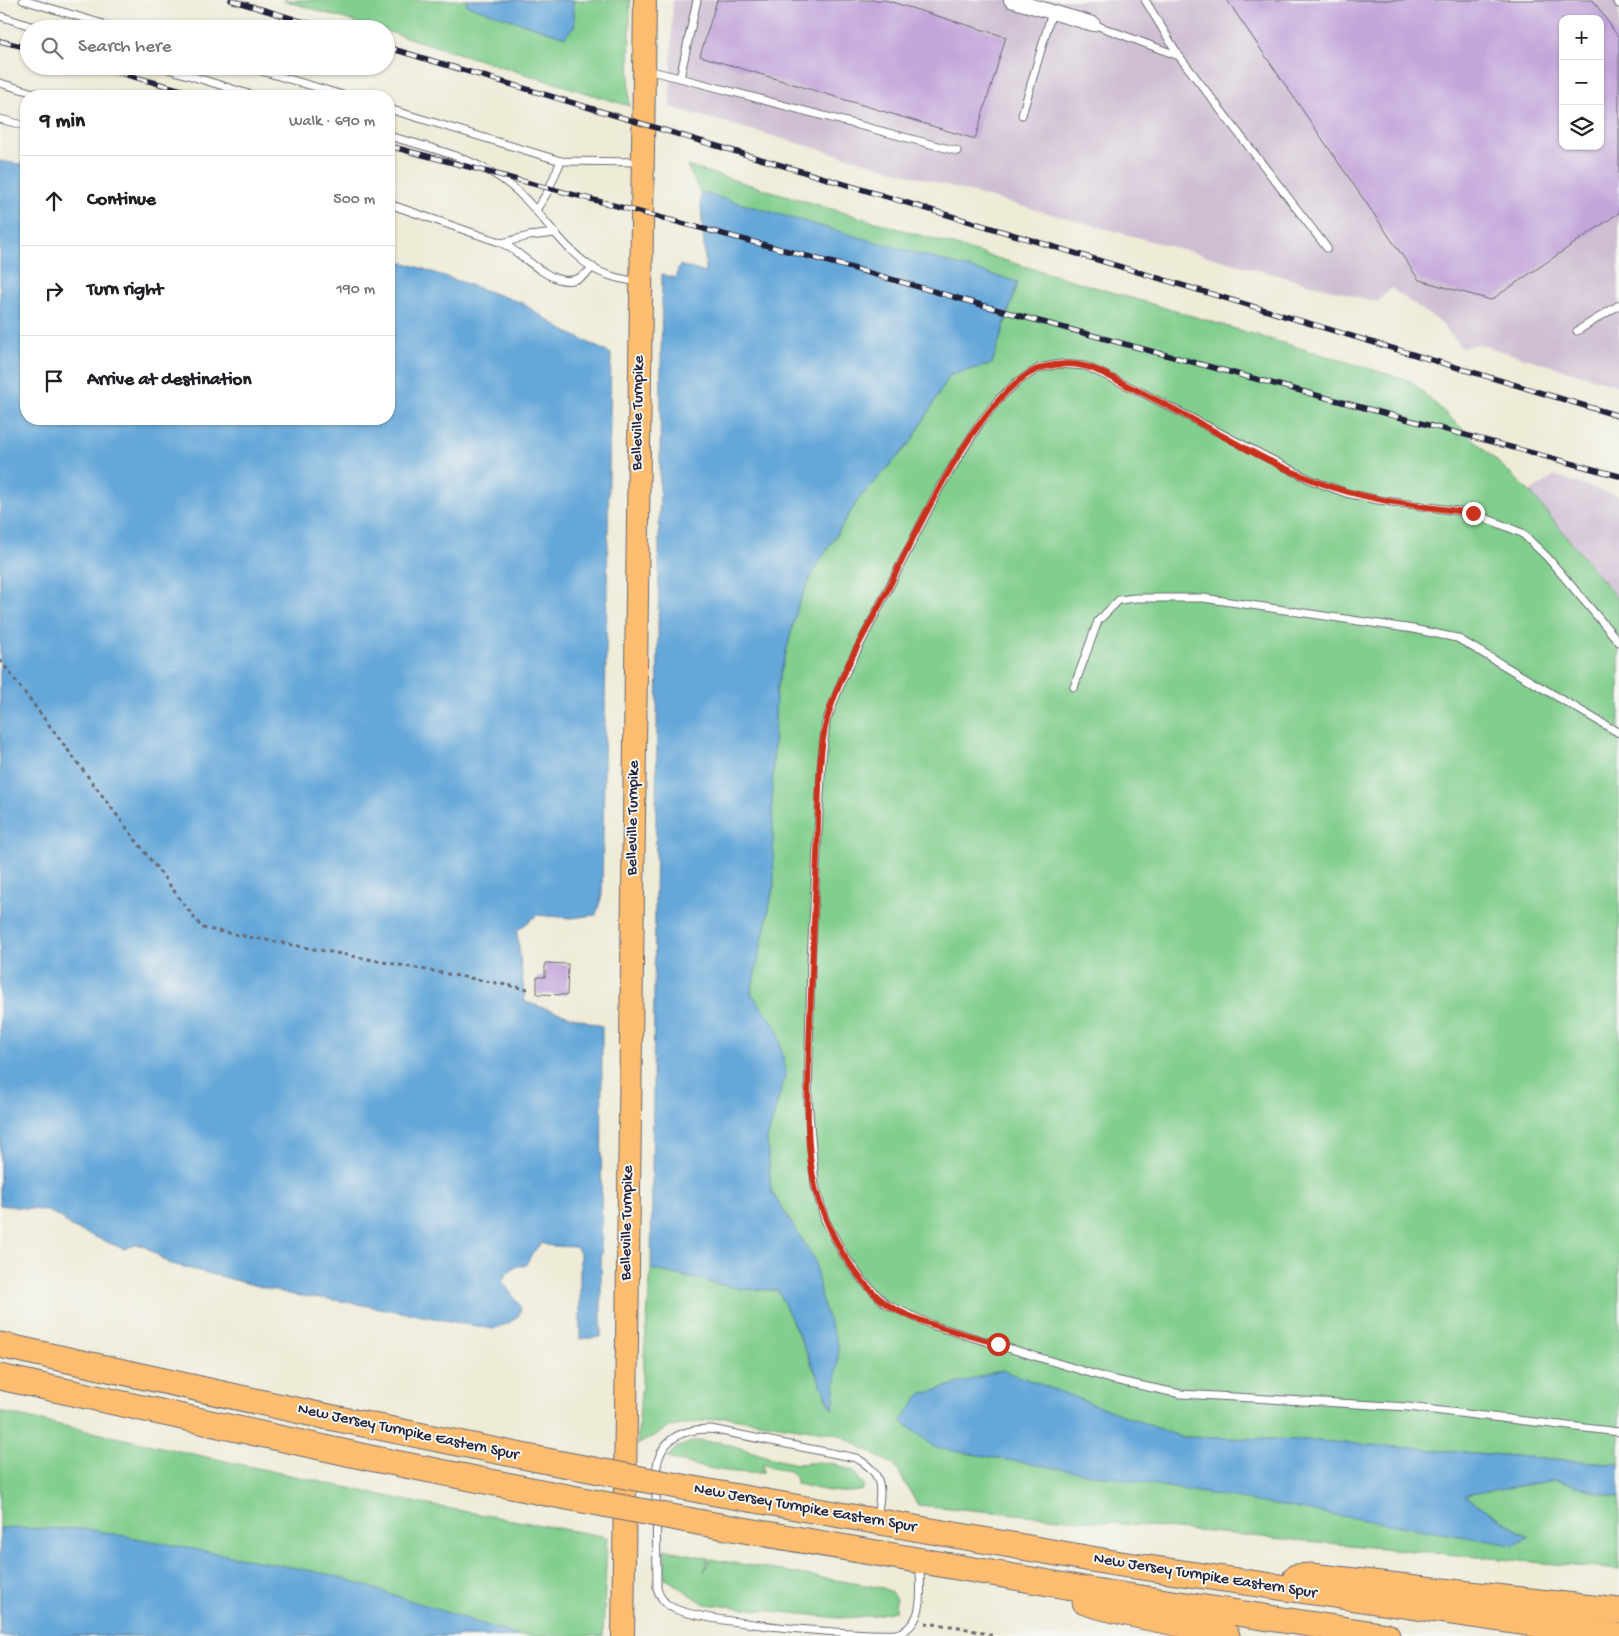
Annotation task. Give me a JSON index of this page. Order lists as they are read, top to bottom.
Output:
{
  "streets": {
    "highway": ["New Jersey Turnpike Eastern Spur"],
    "main road": ["Belleville Turnpike"]
  },
  "page": {
    "map_buttons": ["+", "−"],
    "search": "Search here",
    "heading": ["9 min", "Walk · 690 m"],
    "list": [
      ["Continue", "500 m"],
      ["Turn right", "190 m"],
      "Arrive at destination"
    ]
  }
}
